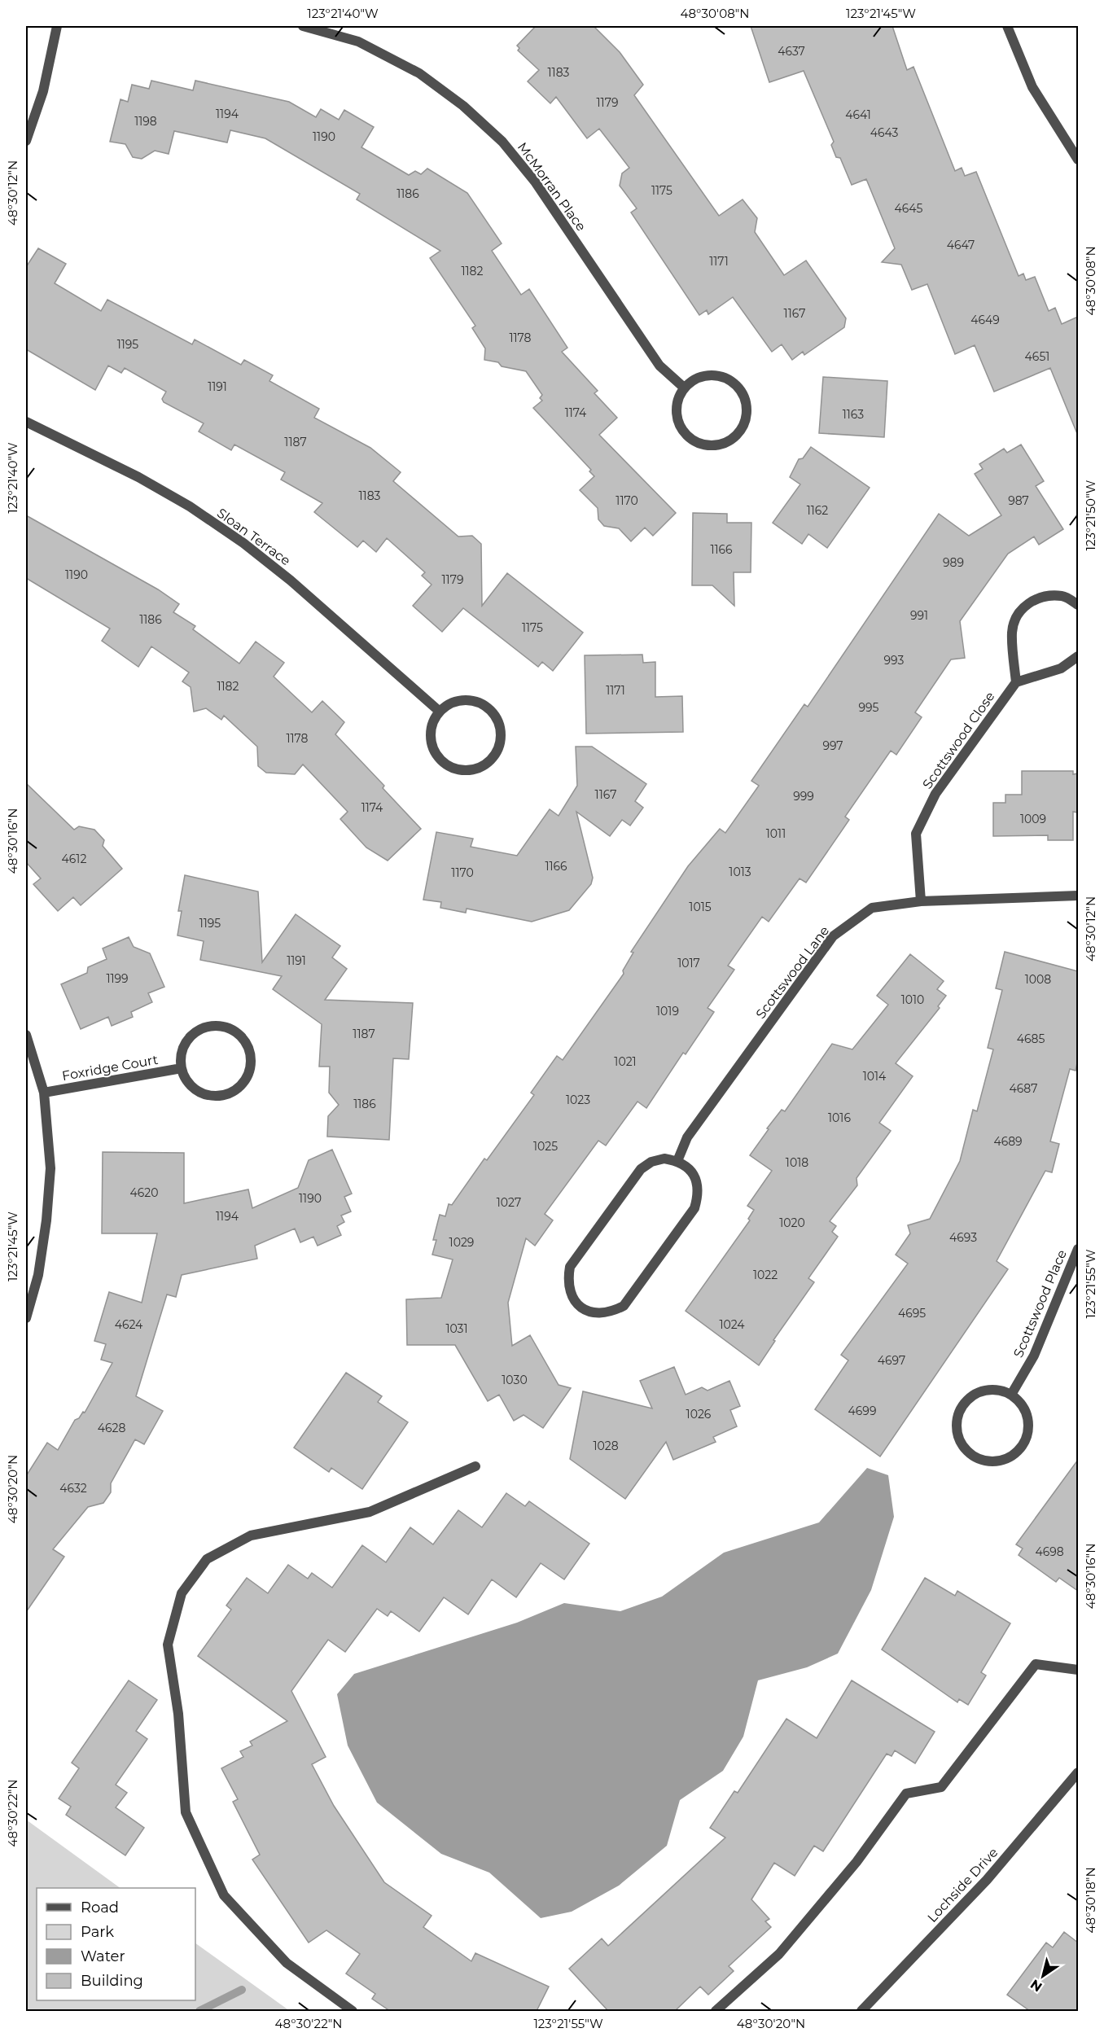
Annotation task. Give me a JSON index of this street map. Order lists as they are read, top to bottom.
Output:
{
  "streets": {
    "street": [
      "McMorran Place",
      "Sloan Terrace",
      "Scottswood Close",
      "Scottswood Lane",
      "Foxridge Court",
      "Scottswood Place",
      "Lochside Drive"
    ]
  },
  "crossings": [
    ["Scottswood Close", "Scottswood Lane"]
  ],
  "house_numbers": [
    "4637",
    "1183",
    "1179",
    "1194",
    "4641",
    "1198",
    "4643",
    "1190",
    "1175",
    "1186",
    "4645",
    "4647",
    "1171",
    "1182",
    "1167",
    "4649",
    "1178",
    "1195",
    "4651",
    "1191",
    "1174",
    "1163",
    "1187",
    "1183",
    "1170",
    "987",
    "1162",
    "1166",
    "989",
    "1190",
    "1179",
    "991",
    "1186",
    "1175",
    "993",
    "1182",
    "1171",
    "995",
    "1178",
    "997",
    "1167",
    "999",
    "1174",
    "1009",
    "1011",
    "4612",
    "1166",
    "1013",
    "1170",
    "1015",
    "1195",
    "1191",
    "1017",
    "1199",
    "1008",
    "1010",
    "1019",
    "1187",
    "4685",
    "1021",
    "1014",
    "4687",
    "1023",
    "1186",
    "1016",
    "4689",
    "1025",
    "1018",
    "4620",
    "1190",
    "1027",
    "1194",
    "1020",
    "4693",
    "1029",
    "1022",
    "4695",
    "4624",
    "1024",
    "1031",
    "4697",
    "1030",
    "4699",
    "1026",
    "4628",
    "1028",
    "4632",
    "4698"
  ],
  "legend": [
    "Road",
    "Park",
    "Water",
    "Building"
  ],
  "north": "bottom left",
  "coordinates": [
    "123°21'40\"W",
    "48°30'08\"N",
    "123°21'45\"W",
    "48°30'12\"N",
    "123°21'50\"W",
    "48°30'16\"N",
    "123°21'55\"W",
    "48°30'20\"N",
    "48°30'22\"N",
    "48°30'18\"N"
  ]
}
